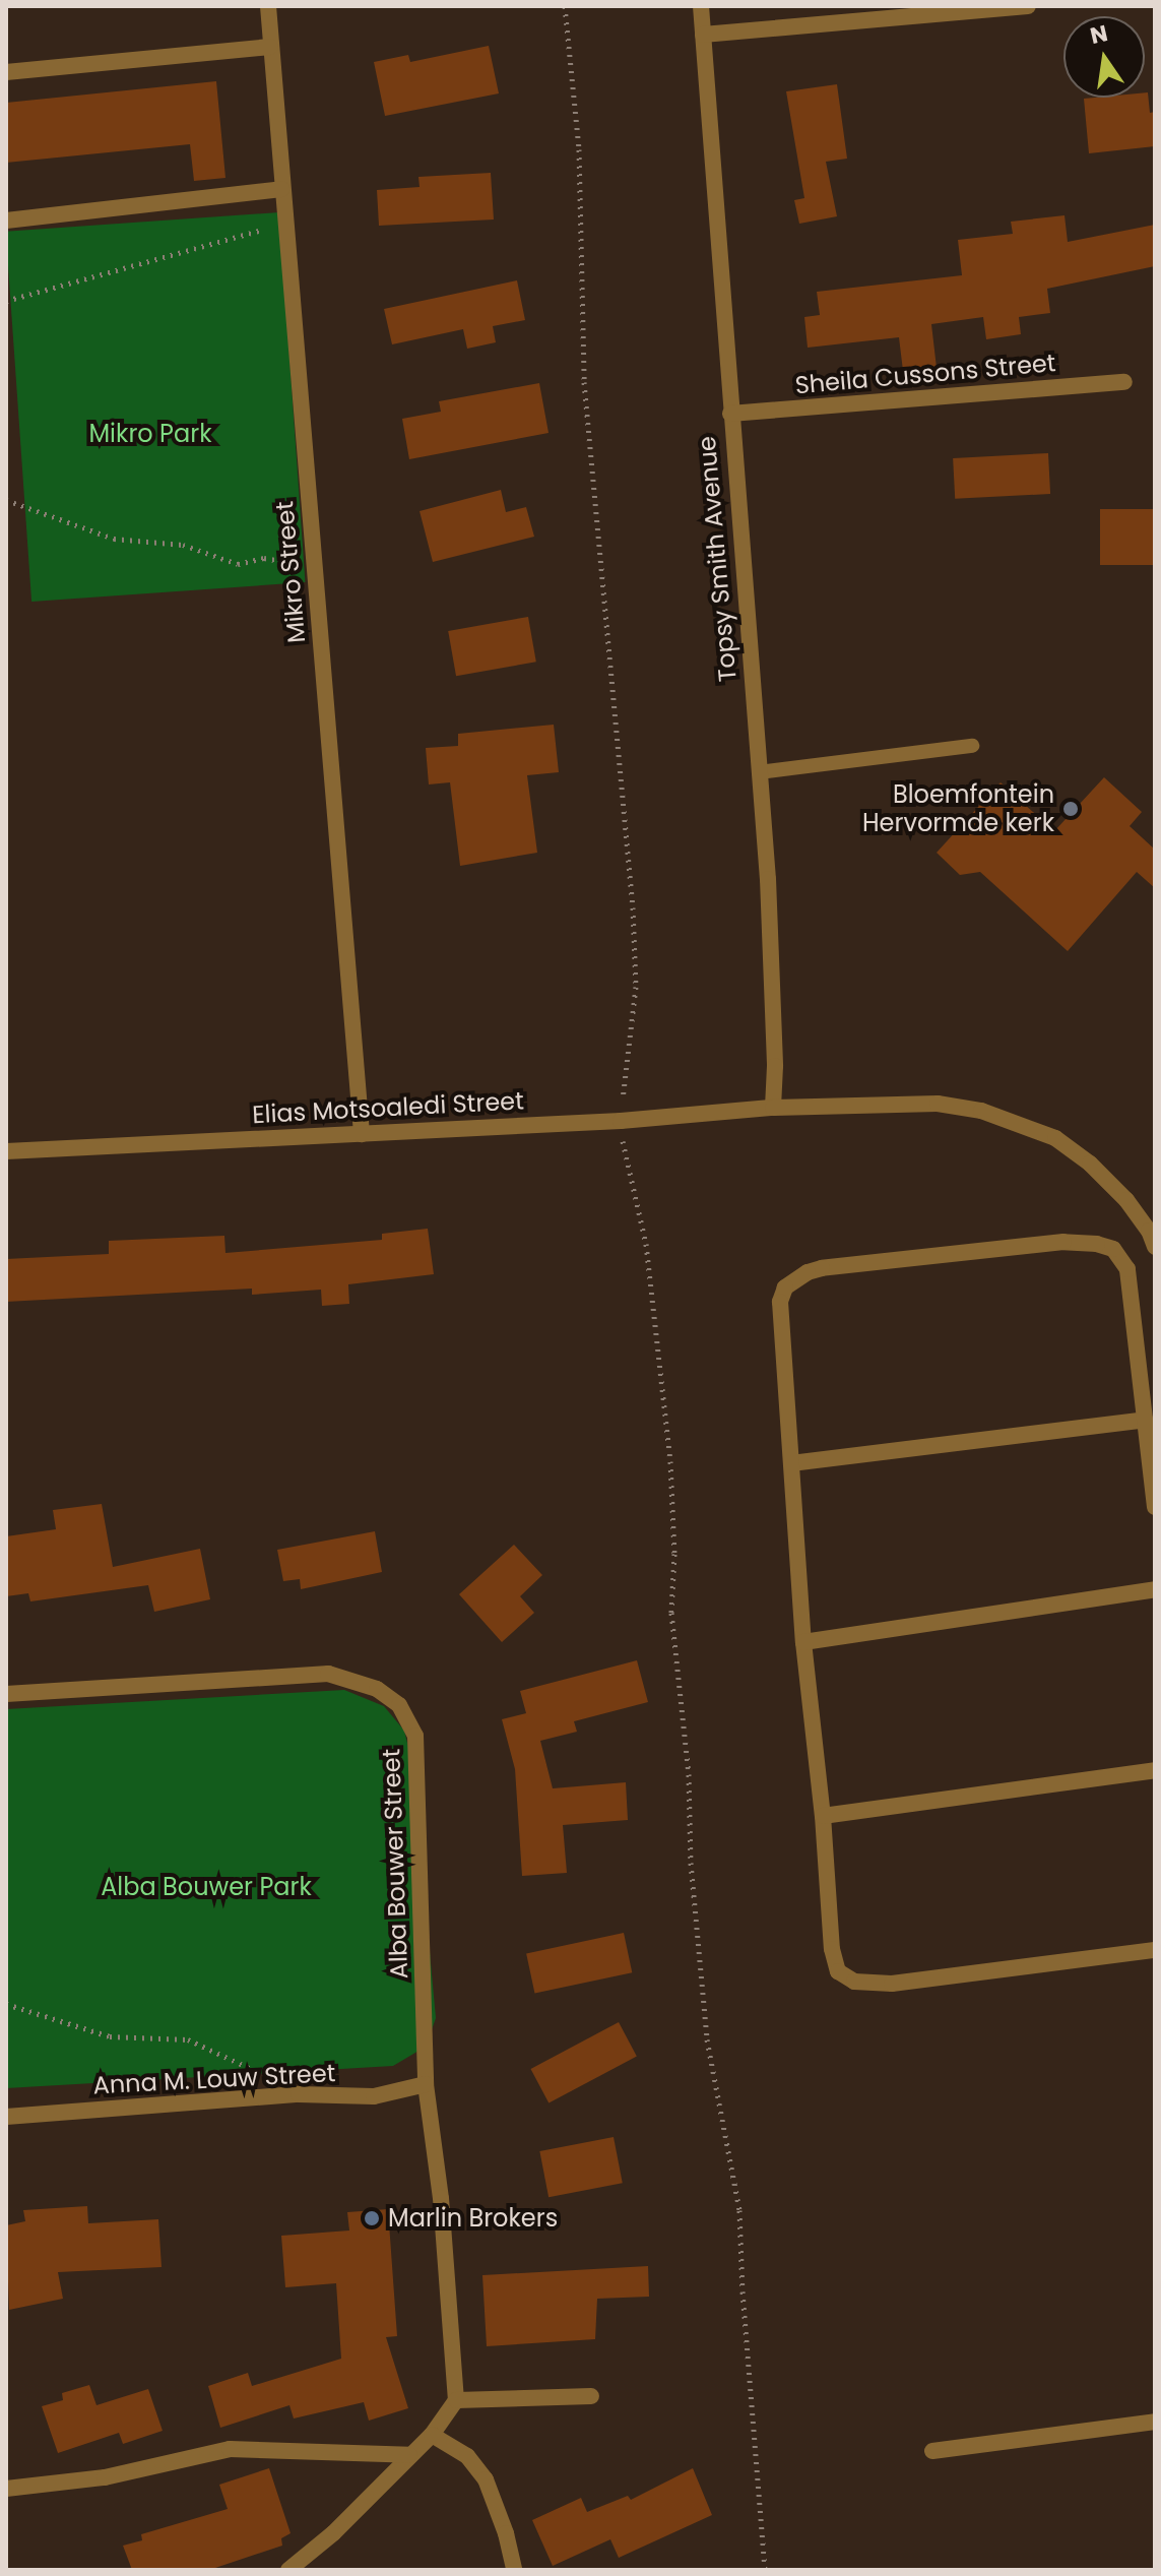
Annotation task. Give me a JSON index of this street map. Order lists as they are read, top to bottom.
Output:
{
  "streets": {
    "street": [
      "Sheila Cussons Street",
      "Topsy Smith Avenue",
      "Mikro Street",
      "Elias Motsoaledi Street",
      "Alba Bouwer Street",
      "Anna M. Louw Street"
    ]
  },
  "crossings": [
    ["Sheila Cussons Street", "Topsy Smith Avenue"],
    ["Topsy Smith Avenue", "Elias Motsoaledi Street"],
    ["Mikro Street", "Elias Motsoaledi Street"],
    ["Alba Bouwer Street", "Anna M. Louw Street"]
  ],
  "parks": ["Mikro Park", "Alba Bouwer Park"],
  "places": ["Bloemfontein Hervormde kerk", "Marlin Brokers"],
  "north": "top"
}
